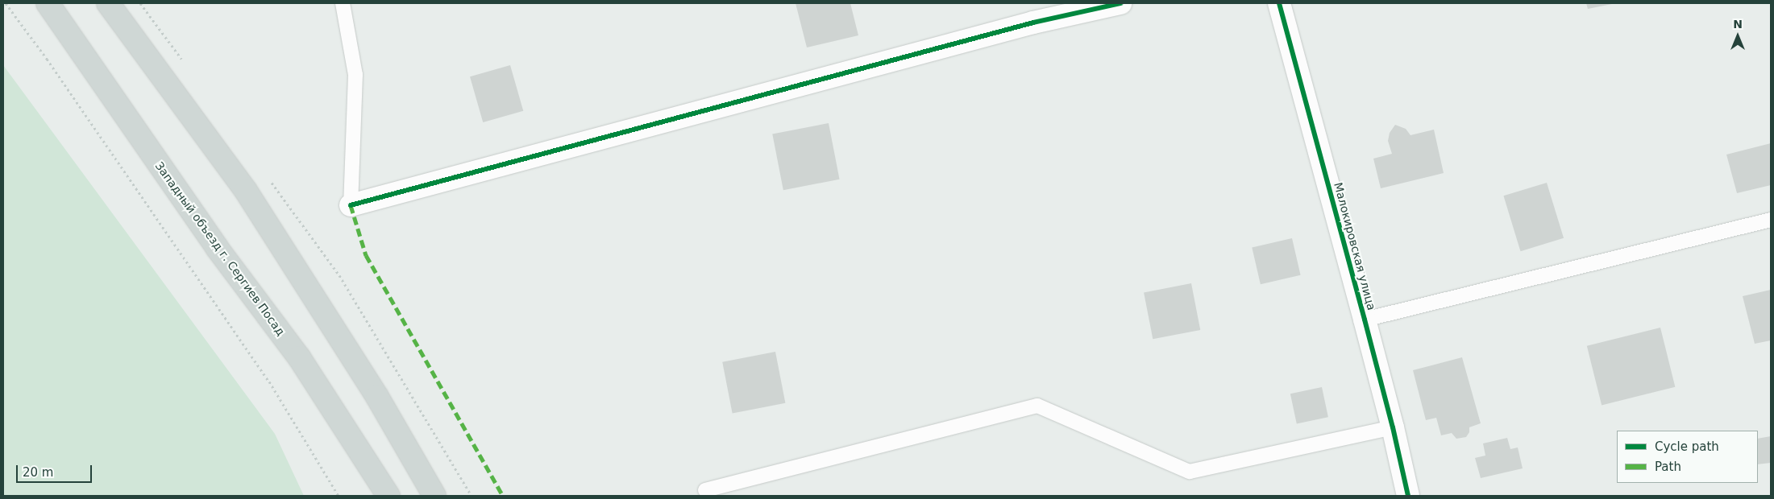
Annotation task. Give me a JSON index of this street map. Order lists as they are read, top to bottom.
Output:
{
  "streets": {
    "main road": ["Западный объезд г. Сергиев Посад"],
    "street": ["Малокировская улица"]
  },
  "legend": ["Cycle path", "Path"],
  "scale_bar": "20 m",
  "north": "top"
}
